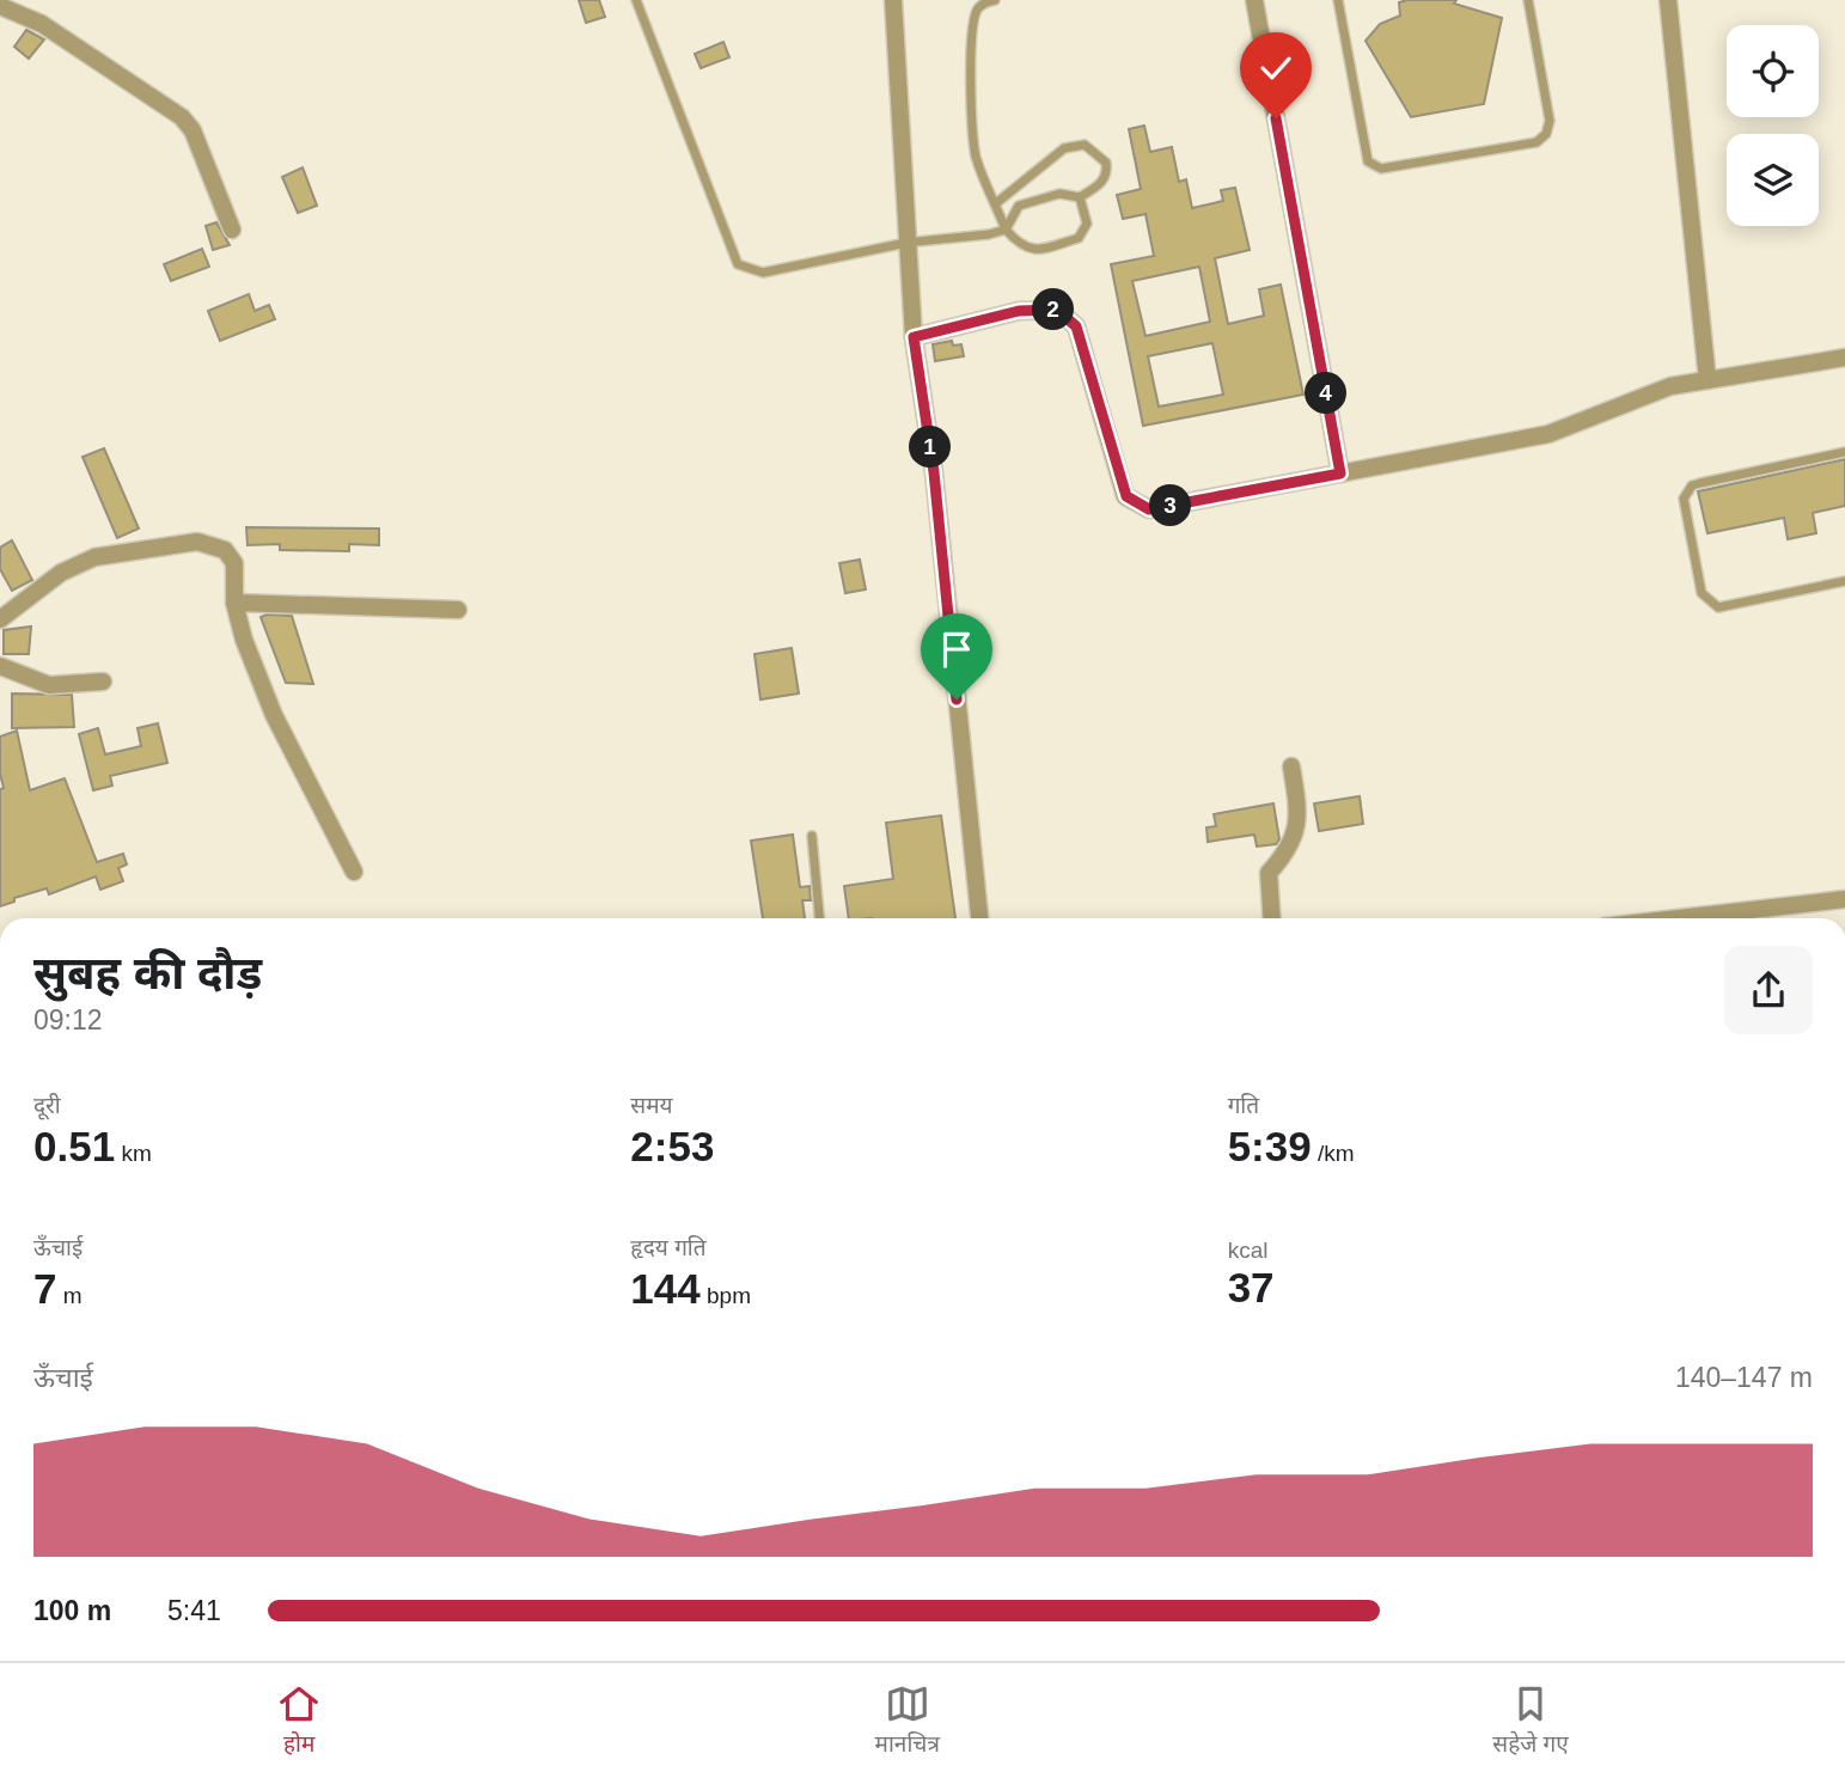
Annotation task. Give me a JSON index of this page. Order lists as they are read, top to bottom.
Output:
{
  "page": {
    "pins": [
      "2",
      "4",
      "1",
      "3"
    ],
    "heading": ["सुबह की दौड़", "09:12"],
    "stats": [
      ["दूरी", "0.51 km"],
      ["समय", "2:53"],
      ["गति", "5:39 /km"],
      ["ऊँचाई", "7 m"],
      ["हृदय गति", "144 bpm"],
      ["kcal", "37"]
    ],
    "chart": ["ऊँचाई", "140–147 m"],
    "list": [
      {
        "name": "100 m",
        "note": "5:41"
      }
    ],
    "tabs": ["होम", "मानचित्र", "सहेजे गए"]
  }
}
